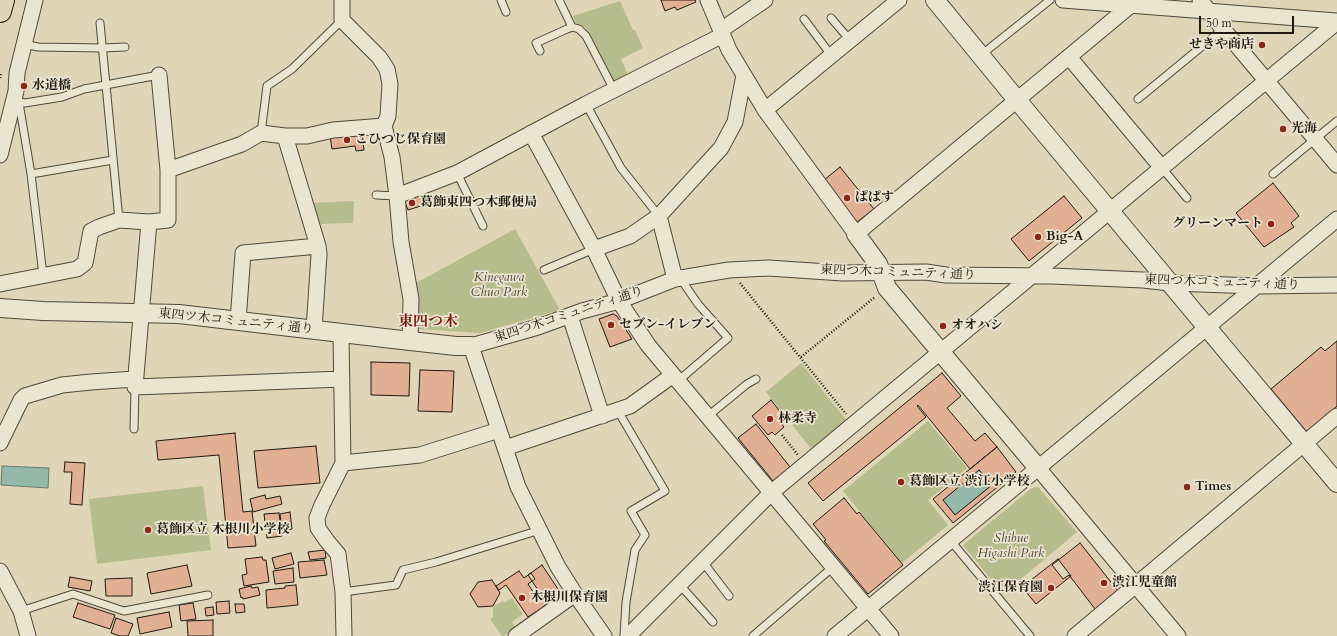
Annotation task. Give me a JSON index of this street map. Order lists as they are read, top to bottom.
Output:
{
  "streets": {
    "street": ["東四つ木コミュニティ通り", "東四ツ木コミュニティ通り"]
  },
  "crossings": [
    ["東四つ木コミュニティ通り", "東四ツ木コミュニティ通り"]
  ],
  "districts": ["東四つ木"],
  "parks": ["Kinegawa Chuo Park", "Shibue Higashi Park"],
  "places": [
    "せきや商店",
    "水道橋",
    "光海",
    "こひつじ保育園",
    "ぱぱす",
    "葛飾東四つ木郵便局",
    "グリーンマート",
    "Big-A",
    "セブン-イレブン",
    "オオハシ",
    "林柔寺",
    "葛飾区立 渋江小学校",
    "Times",
    "葛飾区立 木根川小学校",
    "渋江児童館",
    "渋江保育園",
    "木根川保育園"
  ],
  "scale_bar": "50 m"
}
